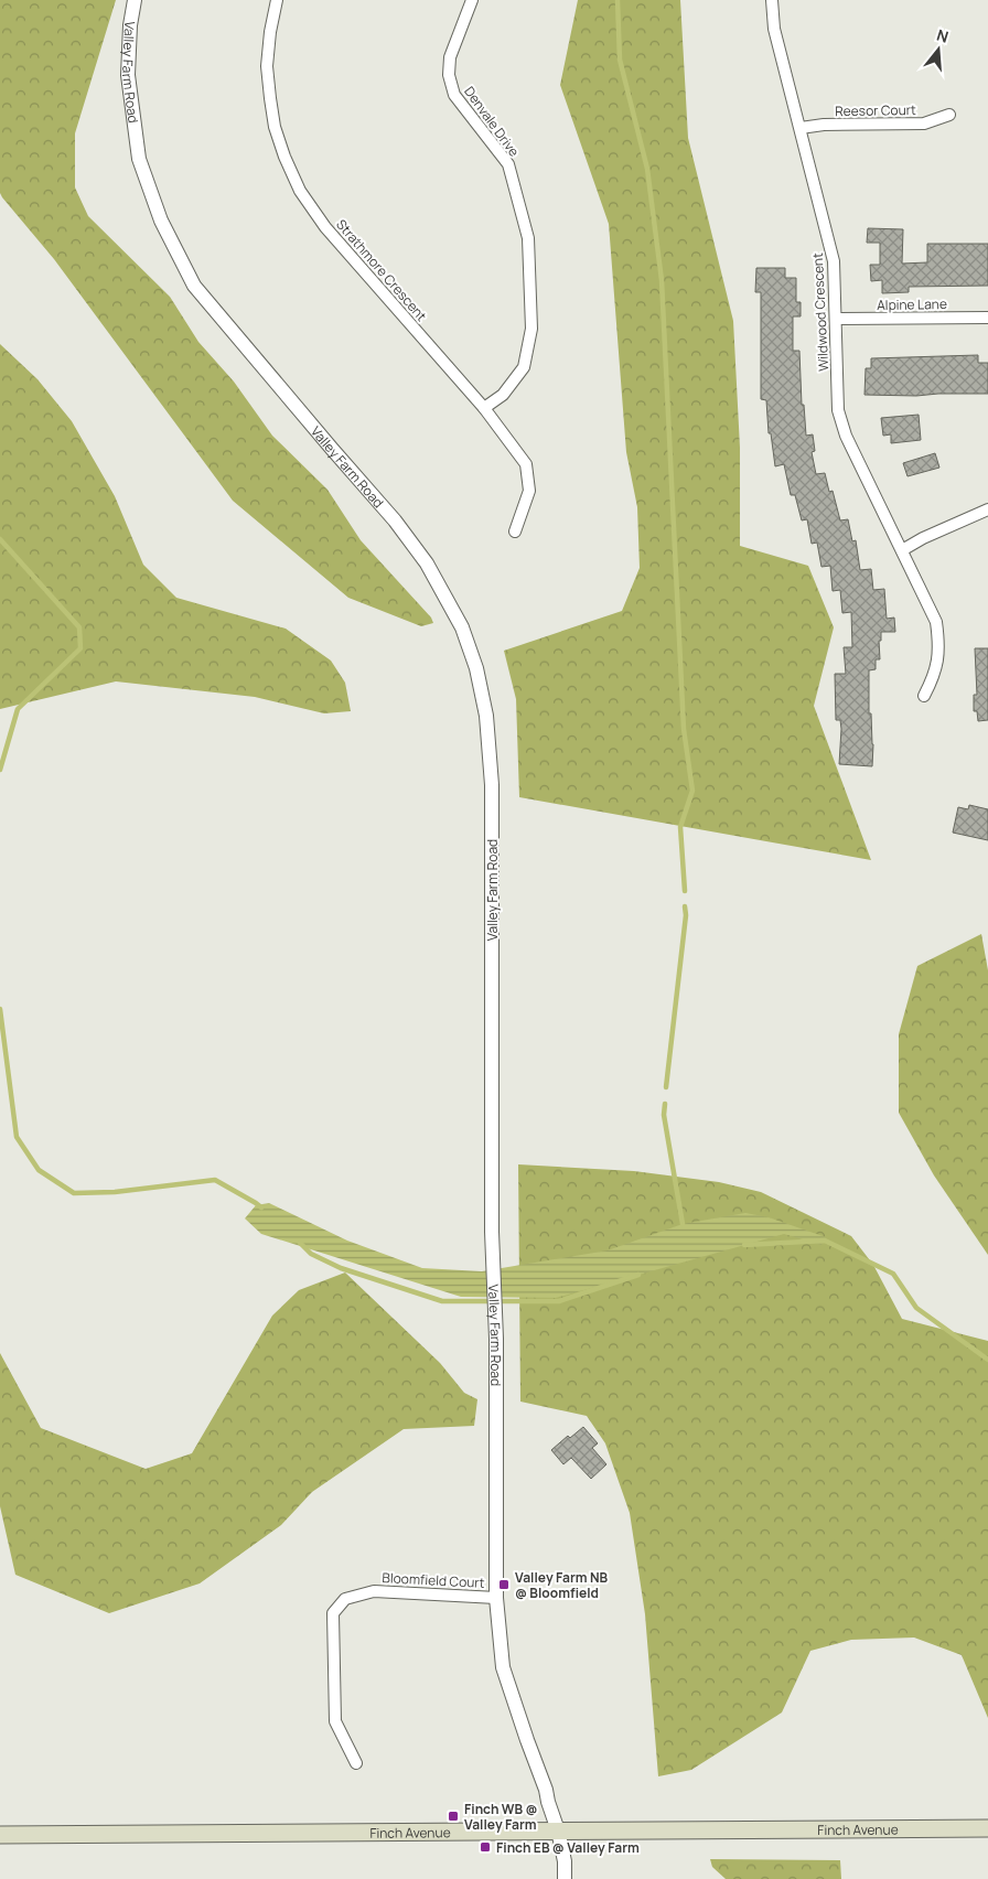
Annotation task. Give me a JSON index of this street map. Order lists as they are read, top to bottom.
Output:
{
  "streets": {
    "main road": ["Finch Avenue"],
    "street": [
      "Valley Farm Road",
      "Reesor Court",
      "Denvale Drive",
      "Strathmore Crescent",
      "Alpine Lane",
      "Wildwood Crescent",
      "Bloomfield Court"
    ]
  },
  "crossings": [
    ["Valley Farm Road", "Bloomfield Court"],
    ["Valley Farm Road", "Finch Avenue"],
    ["Reesor Court", "Wildwood Crescent"],
    ["Denvale Drive", "Strathmore Crescent"],
    ["Alpine Lane", "Wildwood Crescent"]
  ],
  "places": {
    "transit": ["Valley Farm NB @ Bloomfield", "Finch WB @ Valley Farm", "Finch EB @ Valley Farm"]
  },
  "north": "top"
}
